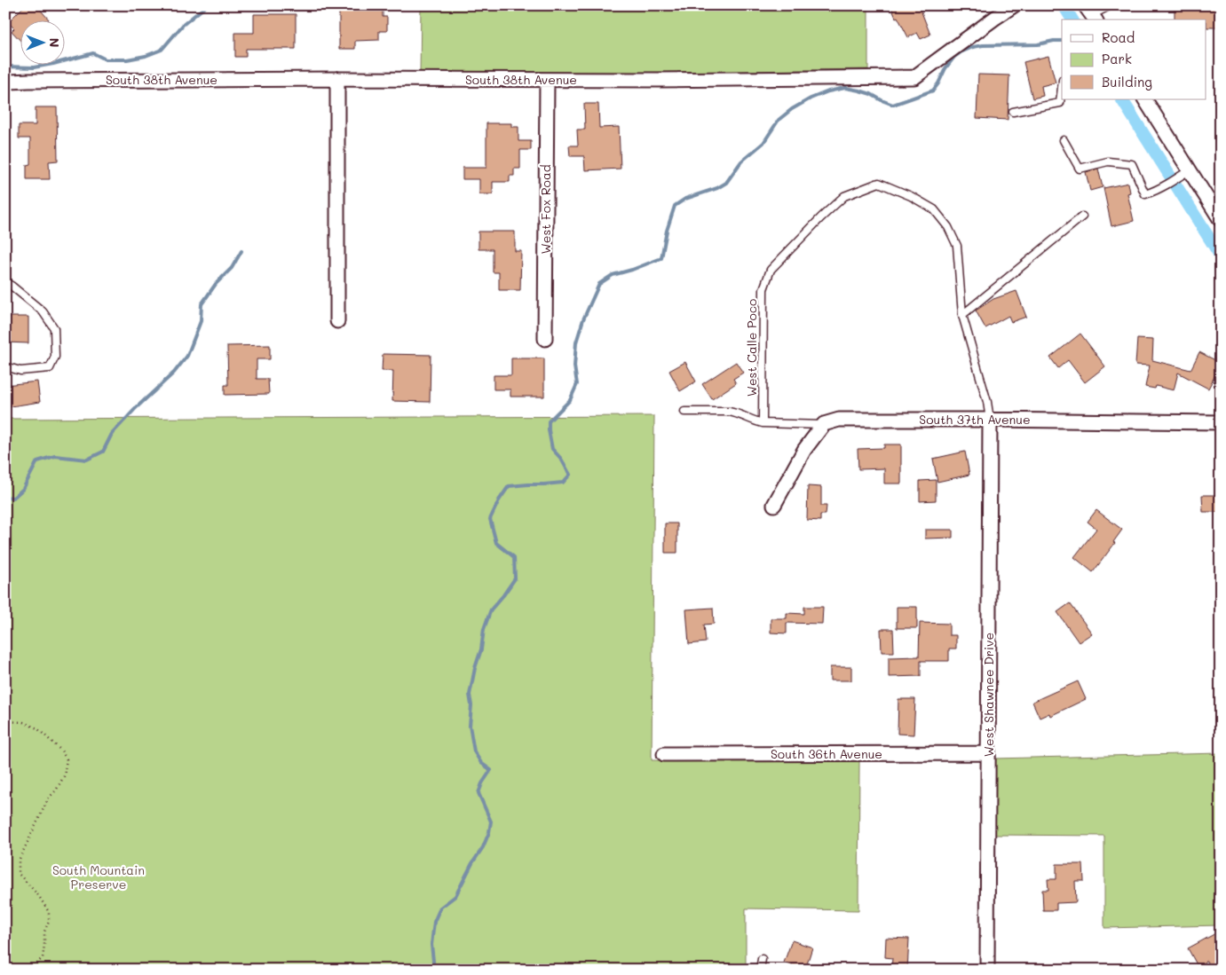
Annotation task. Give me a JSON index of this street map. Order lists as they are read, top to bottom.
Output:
{
  "streets": {
    "street": [
      "South 38th Avenue",
      "West Fox Road",
      "South 37th Avenue",
      "West Shawnee Drive",
      "South 36th Avenue"
    ],
    "lane": ["West Calle Poco"]
  },
  "crossings": [
    ["South 38th Avenue", "West Fox Road"],
    ["West Calle Poco", "South 37th Avenue"],
    ["West Calle Poco", "West Shawnee Drive"],
    ["South 37th Avenue", "West Shawnee Drive"],
    ["West Shawnee Drive", "South 36th Avenue"]
  ],
  "parks": ["South Mountain Preserve"],
  "legend": ["Road", "Park", "Building"],
  "north": "right"
}
